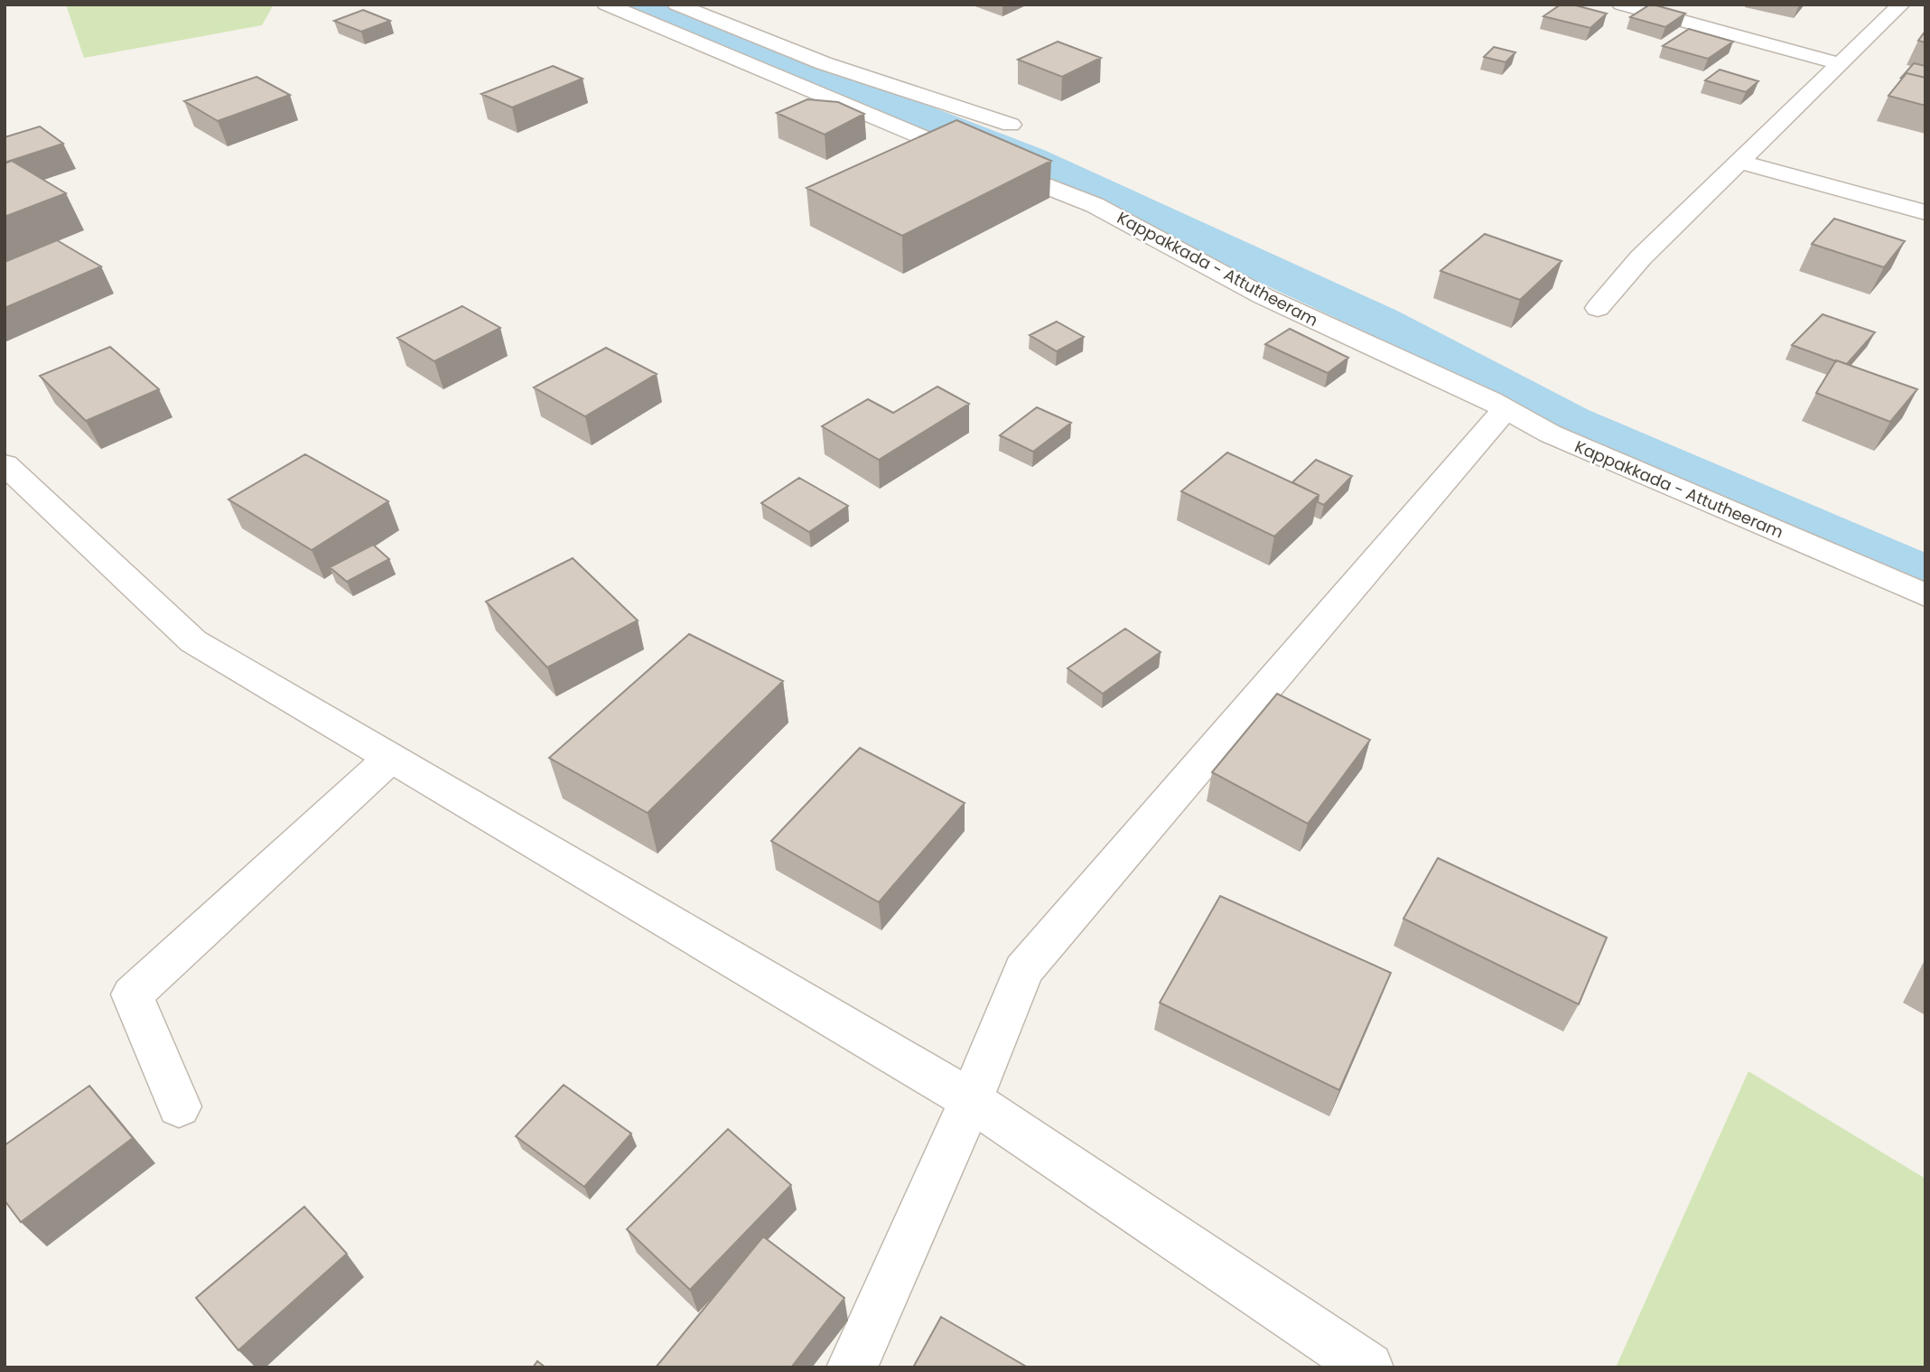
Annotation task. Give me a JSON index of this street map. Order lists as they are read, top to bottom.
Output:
{
  "streets": {
    "street": ["Kappakkada - Attutheeram"]
  }
}
